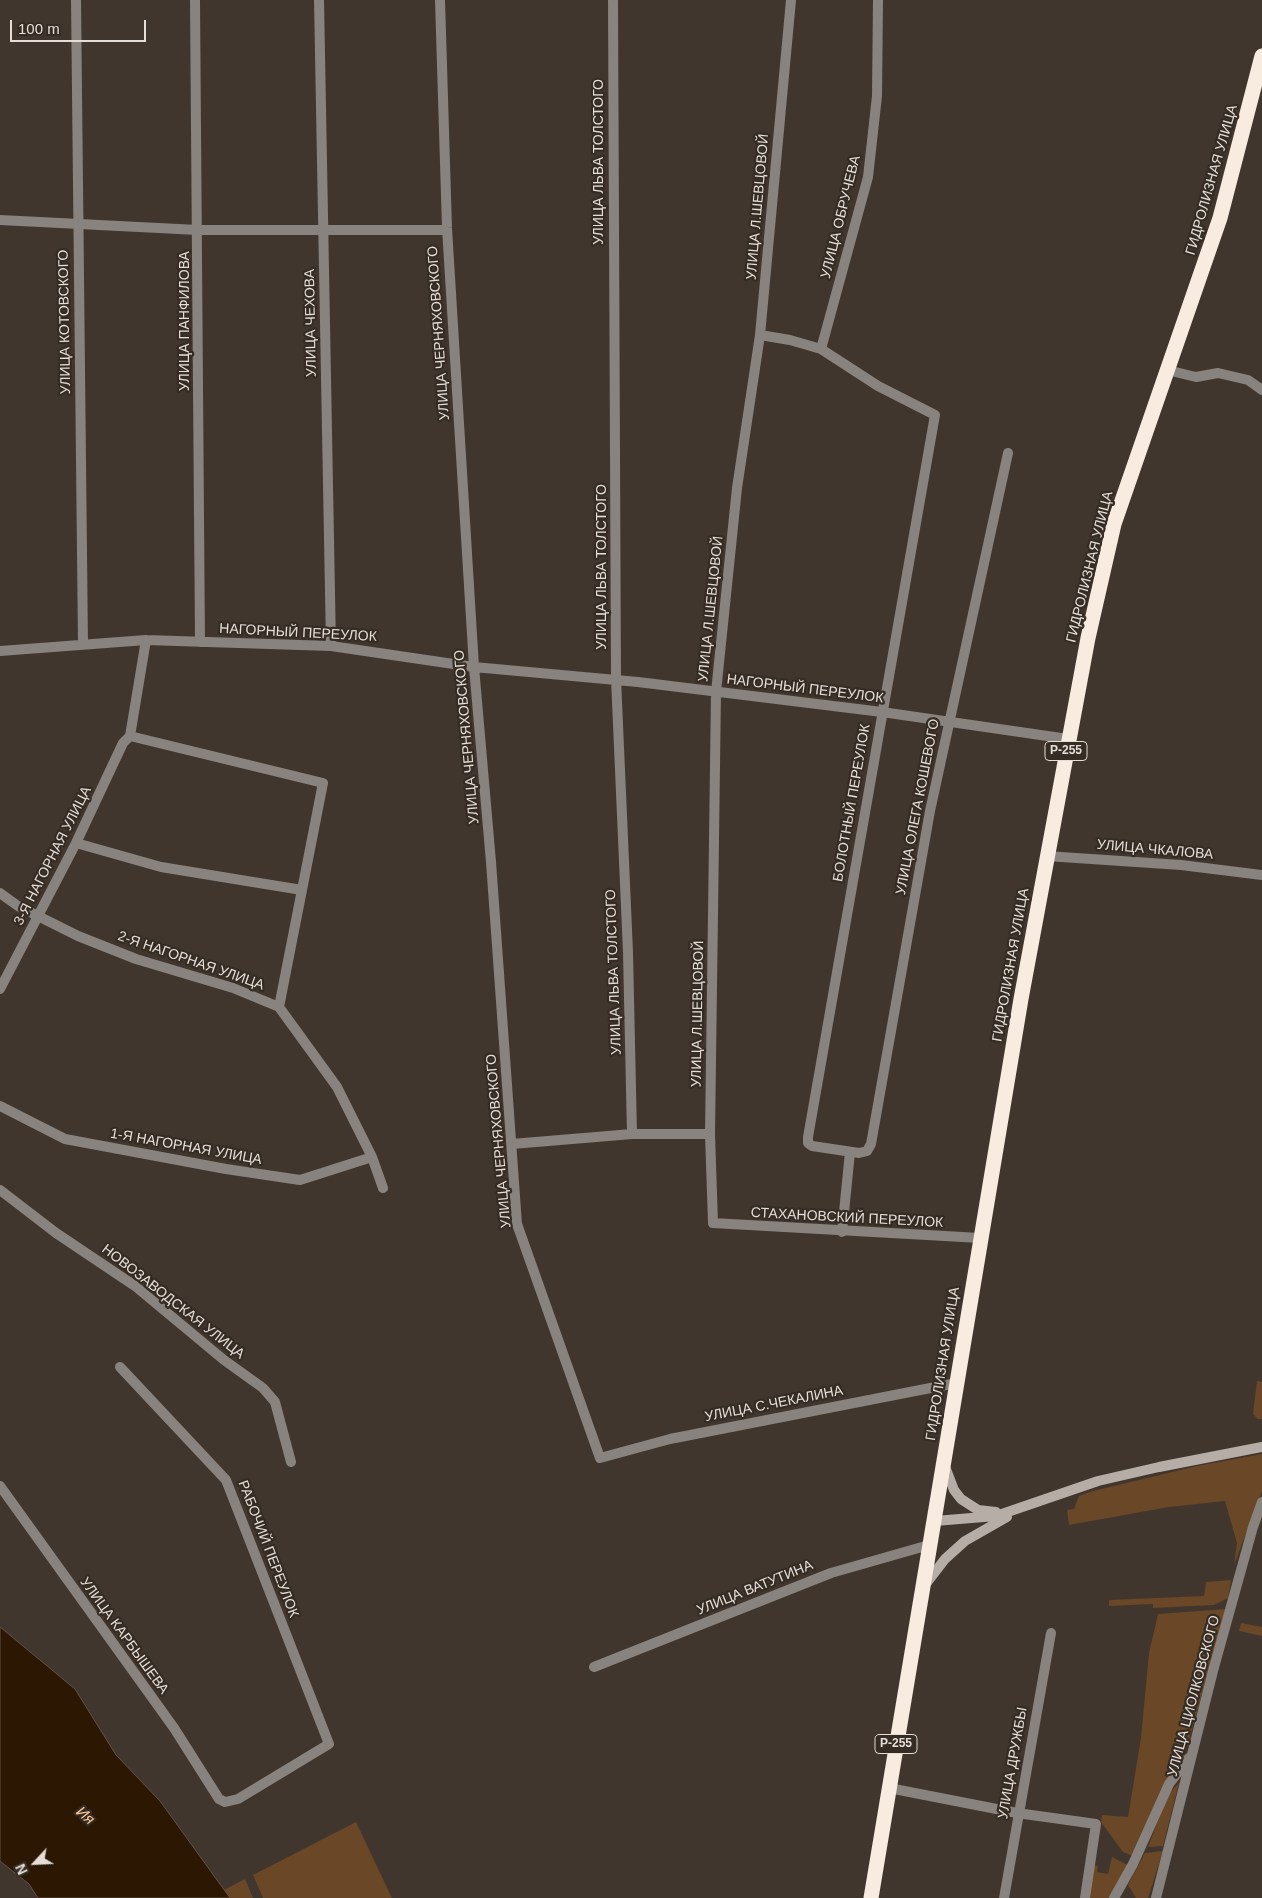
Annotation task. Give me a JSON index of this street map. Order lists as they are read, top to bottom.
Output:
{
  "streets": {
    "highway": ["ГИДРОЛИЗНАЯ УЛИЦА", "Р-255"],
    "street": [
      "УЛИЦА ЛЬВА ТОЛСТОГО",
      "УЛИЦА Л.ШЕВЦОВОЙ",
      "УЛИЦА ОБРУЧЕВА",
      "УЛИЦА ПАНФИЛОВА",
      "УЛИЦА КОТОВСКОГО",
      "УЛИЦА ЧЕХОВА",
      "УЛИЦА ЧЕРНЯХОВСКОГО",
      "НАГОРНЫЙ ПЕРЕУЛОК",
      "БОЛОТНЫЙ ПЕРЕУЛОК",
      "УЛИЦА ОЛЕГА КОШЕВОГО",
      "УЛИЦА ЧКАЛОВА",
      "3-Я НАГОРНАЯ УЛИЦА",
      "2-Я НАГОРНАЯ УЛИЦА",
      "1-Я НАГОРНАЯ УЛИЦА",
      "СТАХАНОВСКИЙ ПЕРЕУЛОК",
      "НОВОЗАВОДСКАЯ УЛИЦА",
      "УЛИЦА С.ЧЕКАЛИНА",
      "РАБОЧИЙ ПЕРЕУЛОК",
      "УЛИЦА ВАТУТИНА",
      "УЛИЦА КАРБЫШЕВА",
      "УЛИЦА ЦИОЛКОВСКОГО",
      "УЛИЦА ДРУЖБЫ"
    ]
  },
  "crossings": [
    ["УЛИЦА ЛЬВА ТОЛСТОГО", "НАГОРНЫЙ ПЕРЕУЛОК"],
    ["ГИДРОЛИЗНАЯ УЛИЦА", "НАГОРНЫЙ ПЕРЕУЛОК"],
    ["ГИДРОЛИЗНАЯ УЛИЦА", "УЛИЦА ЧКАЛОВА"],
    ["ГИДРОЛИЗНАЯ УЛИЦА", "СТАХАНОВСКИЙ ПЕРЕУЛОК"],
    ["ГИДРОЛИЗНАЯ УЛИЦА", "УЛИЦА С.ЧЕКАЛИНА"],
    ["ГИДРОЛИЗНАЯ УЛИЦА", "УЛИЦА ВАТУТИНА"],
    ["УЛИЦА Л.ШЕВЦОВОЙ", "НАГОРНЫЙ ПЕРЕУЛОК"],
    ["УЛИЦА Л.ШЕВЦОВОЙ", "СТАХАНОВСКИЙ ПЕРЕУЛОК"],
    ["УЛИЦА ОБРУЧЕВА", "БОЛОТНЫЙ ПЕРЕУЛОК"],
    ["УЛИЦА ПАНФИЛОВА", "НАГОРНЫЙ ПЕРЕУЛОК"],
    ["УЛИЦА КОТОВСКОГО", "НАГОРНЫЙ ПЕРЕУЛОК"],
    ["УЛИЦА ЧЕХОВА", "НАГОРНЫЙ ПЕРЕУЛОК"],
    ["УЛИЦА ЧЕРНЯХОВСКОГО", "НАГОРНЫЙ ПЕРЕУЛОК"],
    ["УЛИЦА ЧЕРНЯХОВСКОГО", "УЛИЦА С.ЧЕКАЛИНА"],
    ["НАГОРНЫЙ ПЕРЕУЛОК", "БОЛОТНЫЙ ПЕРЕУЛОК"],
    ["НАГОРНЫЙ ПЕРЕУЛОК", "УЛИЦА ОЛЕГА КОШЕВОГО"],
    ["НАГОРНЫЙ ПЕРЕУЛОК", "3-Я НАГОРНАЯ УЛИЦА"],
    ["БОЛОТНЫЙ ПЕРЕУЛОК", "УЛИЦА ОЛЕГА КОШЕВОГО"],
    ["3-Я НАГОРНАЯ УЛИЦА", "2-Я НАГОРНАЯ УЛИЦА"],
    ["РАБОЧИЙ ПЕРЕУЛОК", "УЛИЦА КАРБЫШЕВА"]
  ],
  "water": ["Ия"],
  "scale_bar": "100 m",
  "north": "bottom left"
}
